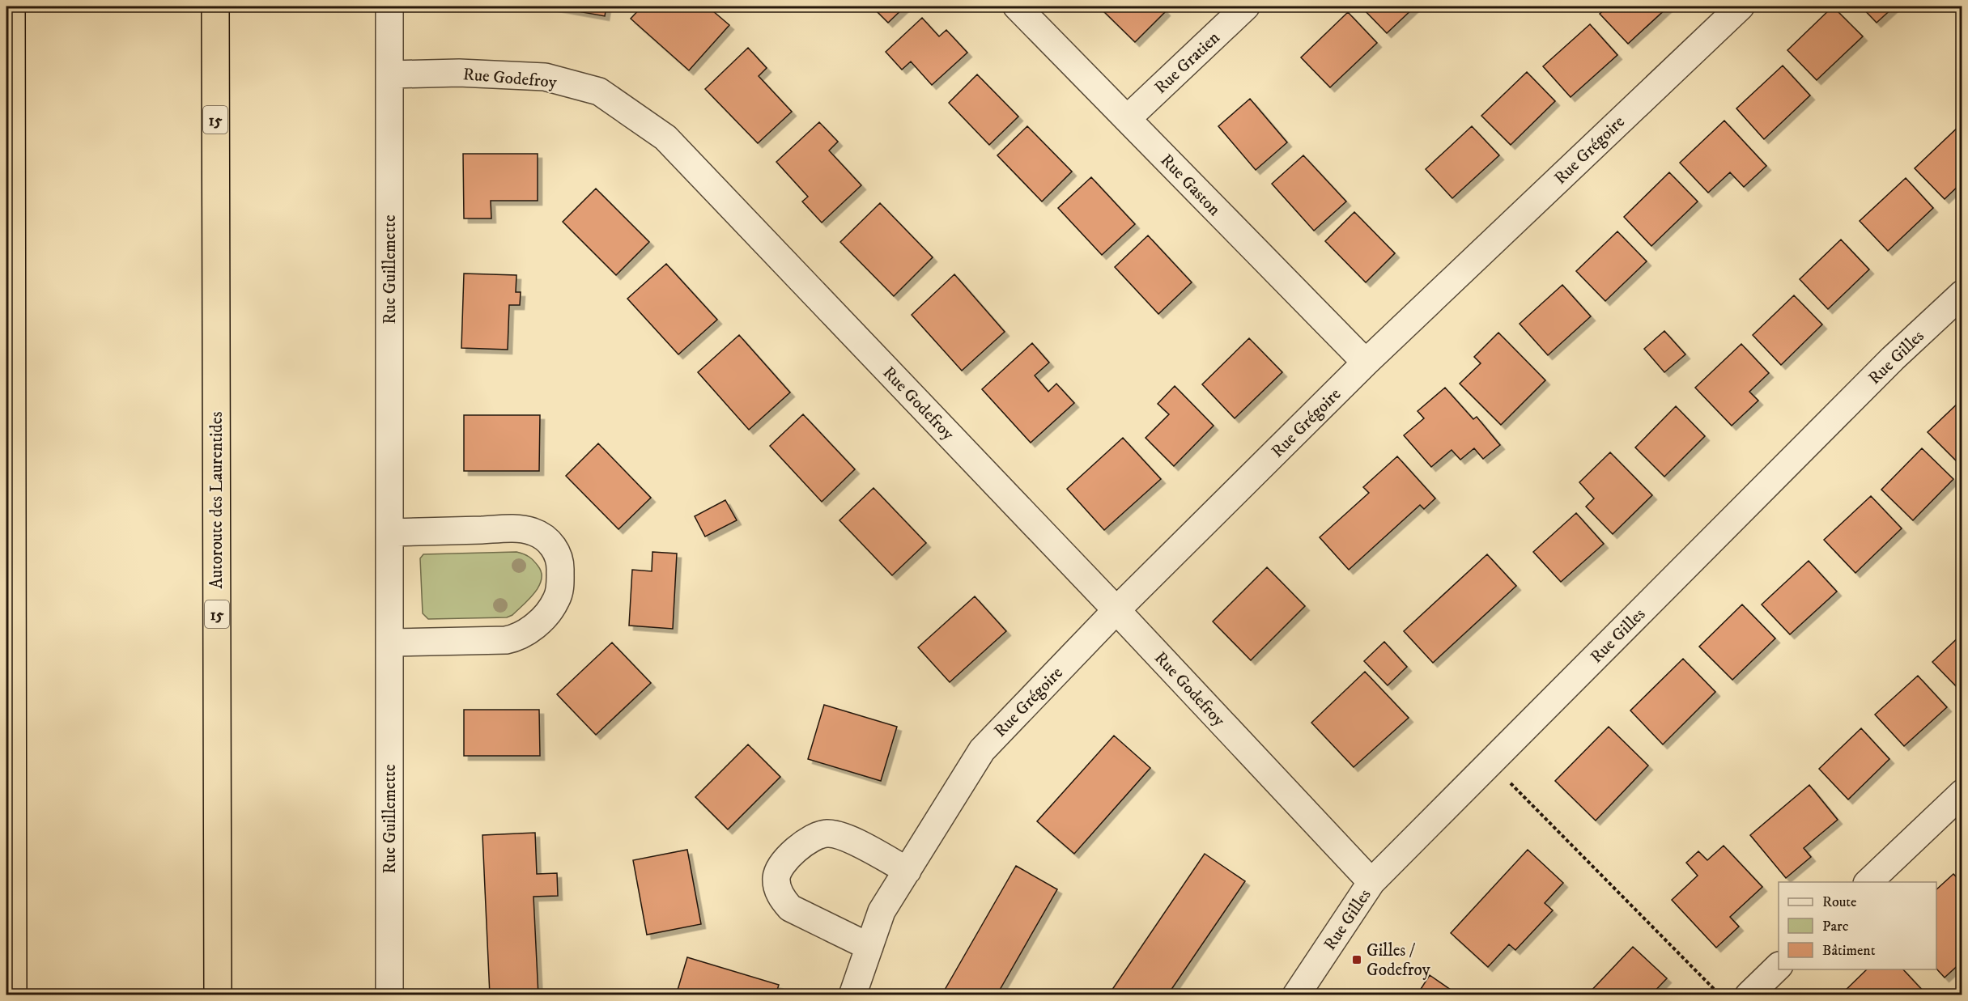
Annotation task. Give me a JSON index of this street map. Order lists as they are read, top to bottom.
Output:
{
  "streets": {
    "highway": ["15", "Autoroute des Laurentides"],
    "street": [
      "Rue Gratien",
      "Rue Godefroy",
      "Rue Grégoire",
      "Rue Gaston",
      "Rue Guillemette",
      "Rue Gilles"
    ]
  },
  "crossings": [
    ["Rue Gratien", "Rue Gaston"],
    ["Rue Godefroy", "Rue Grégoire"],
    ["Rue Godefroy", "Rue Guillemette"],
    ["Rue Godefroy", "Rue Gilles"],
    ["Rue Grégoire", "Rue Gaston"]
  ],
  "places": {
    "transit": ["Gilles / Godefroy"]
  },
  "legend": ["Route", "Parc", "Bâtiment"]
}
